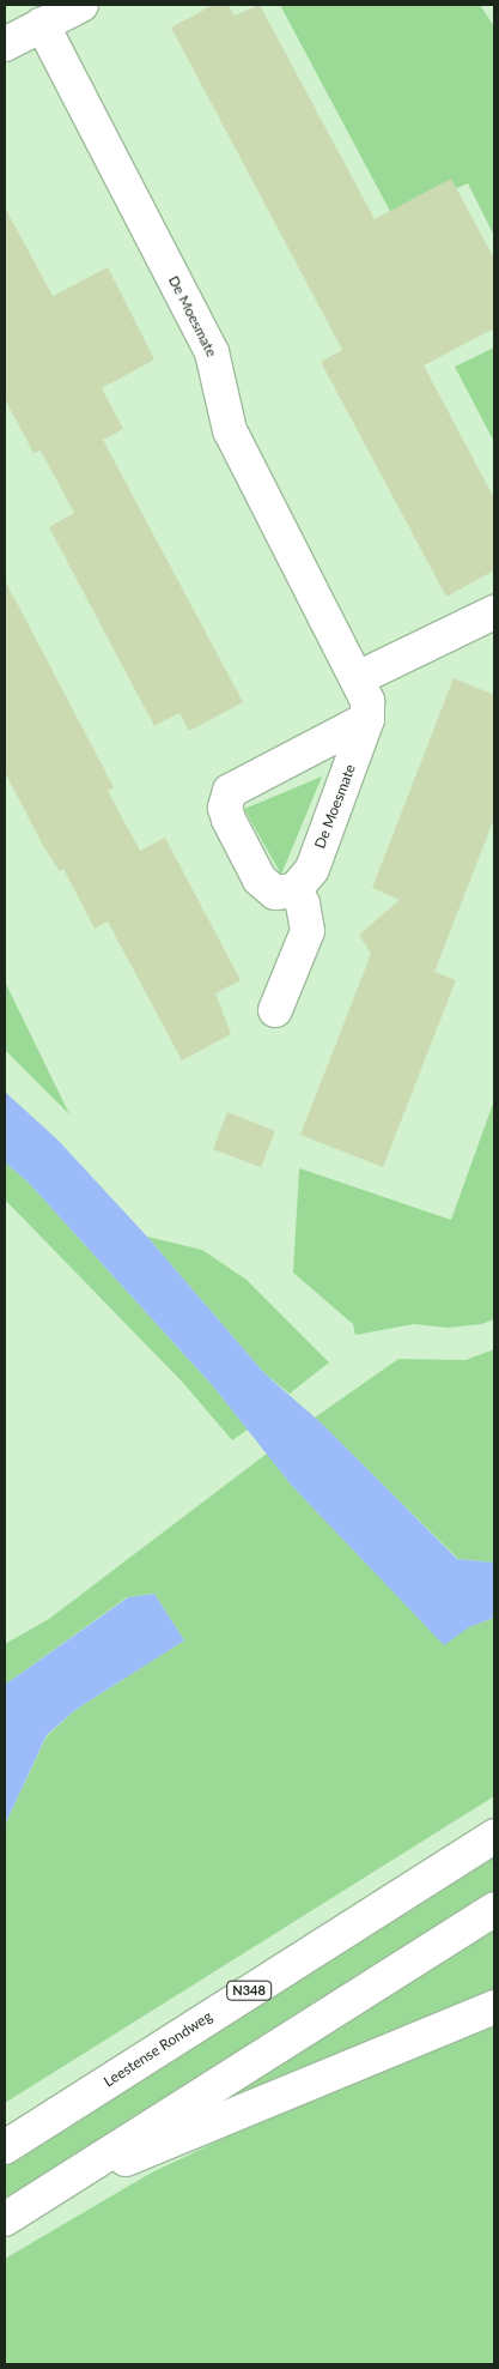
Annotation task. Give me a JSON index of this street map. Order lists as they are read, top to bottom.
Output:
{
  "streets": {
    "street": ["De Moesmate", "N348", "Leestense Rondweg"]
  }
}
